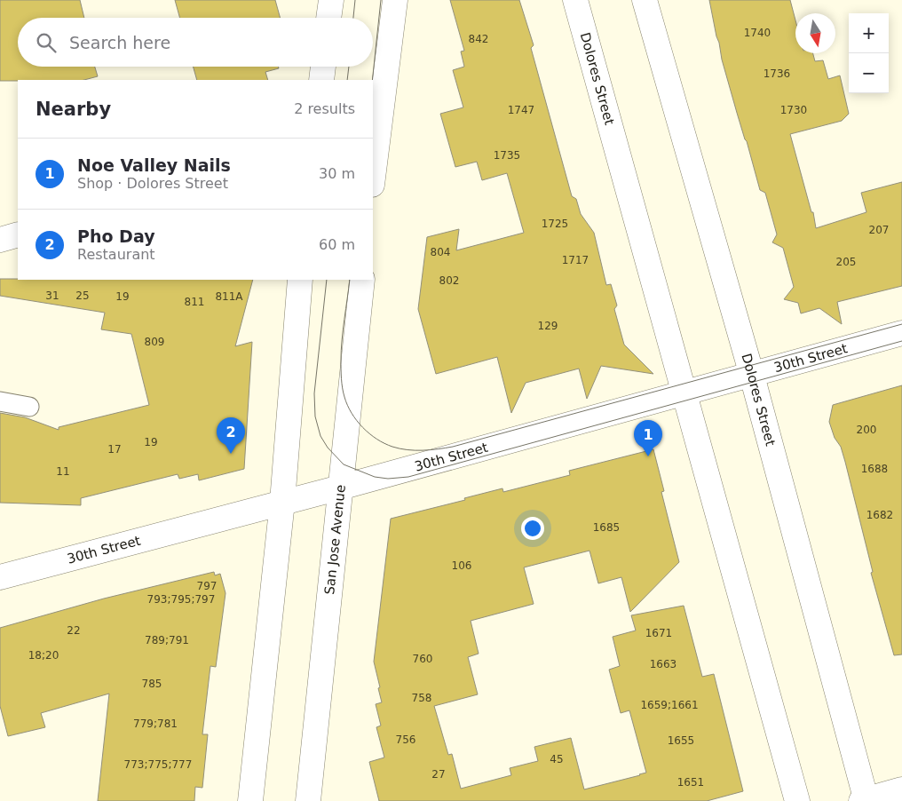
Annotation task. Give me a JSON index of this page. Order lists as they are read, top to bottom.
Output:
{
  "streets": {
    "main road": ["Dolores Street", "30th Street", "San Jose Avenue"]
  },
  "crossings": [
    ["Dolores Street", "30th Street"],
    ["30th Street", "San Jose Avenue"]
  ],
  "house_numbers": [
    "1740",
    "842",
    "1736",
    "1747",
    "1730",
    "1735",
    "1725",
    "207",
    "804",
    "1717",
    "205",
    "802",
    "31",
    "25",
    "19",
    "811A",
    "811",
    "129",
    "809",
    "200",
    "19",
    "17",
    "1688",
    "11",
    "1682",
    "1685",
    "106",
    "797",
    "793;795;797",
    "22",
    "1671",
    "789;791",
    "18;20",
    "760",
    "1663",
    "785",
    "758",
    "1659;1661",
    "779;781",
    "756",
    "1655",
    "45",
    "773;775;777",
    "27",
    "1651"
  ],
  "north": "bottom",
  "page": {
    "map_buttons": ["+", "−"],
    "search": "Search here",
    "heading": ["Nearby", "2 results"],
    "list": [
      {
        "mark": "1",
        "name": "Noe Valley Nails",
        "note": "Shop · Dolores Street",
        "value": "30 m"
      },
      {
        "mark": "2",
        "name": "Pho Day",
        "note": "Restaurant",
        "value": "60 m"
      }
    ],
    "pins": ["2", "1"]
  }
}
